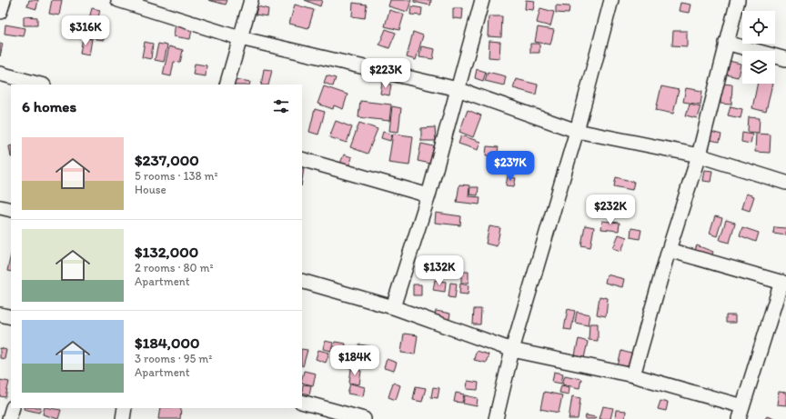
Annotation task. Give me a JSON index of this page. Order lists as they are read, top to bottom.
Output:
{
  "page": {
    "price": [
      "$316K",
      "$223K",
      "$237K",
      "$232K",
      "$132K",
      "$184K"
    ],
    "heading": "6 homes",
    "list": [
      {
        "name": "$237,000",
        "note": "5 rooms · 138 m² · House"
      },
      {
        "name": "$132,000",
        "note": "2 rooms · 80 m² · Apartment"
      },
      {
        "name": "$184,000",
        "note": "3 rooms · 95 m² · Apartment"
      }
    ]
  }
}
